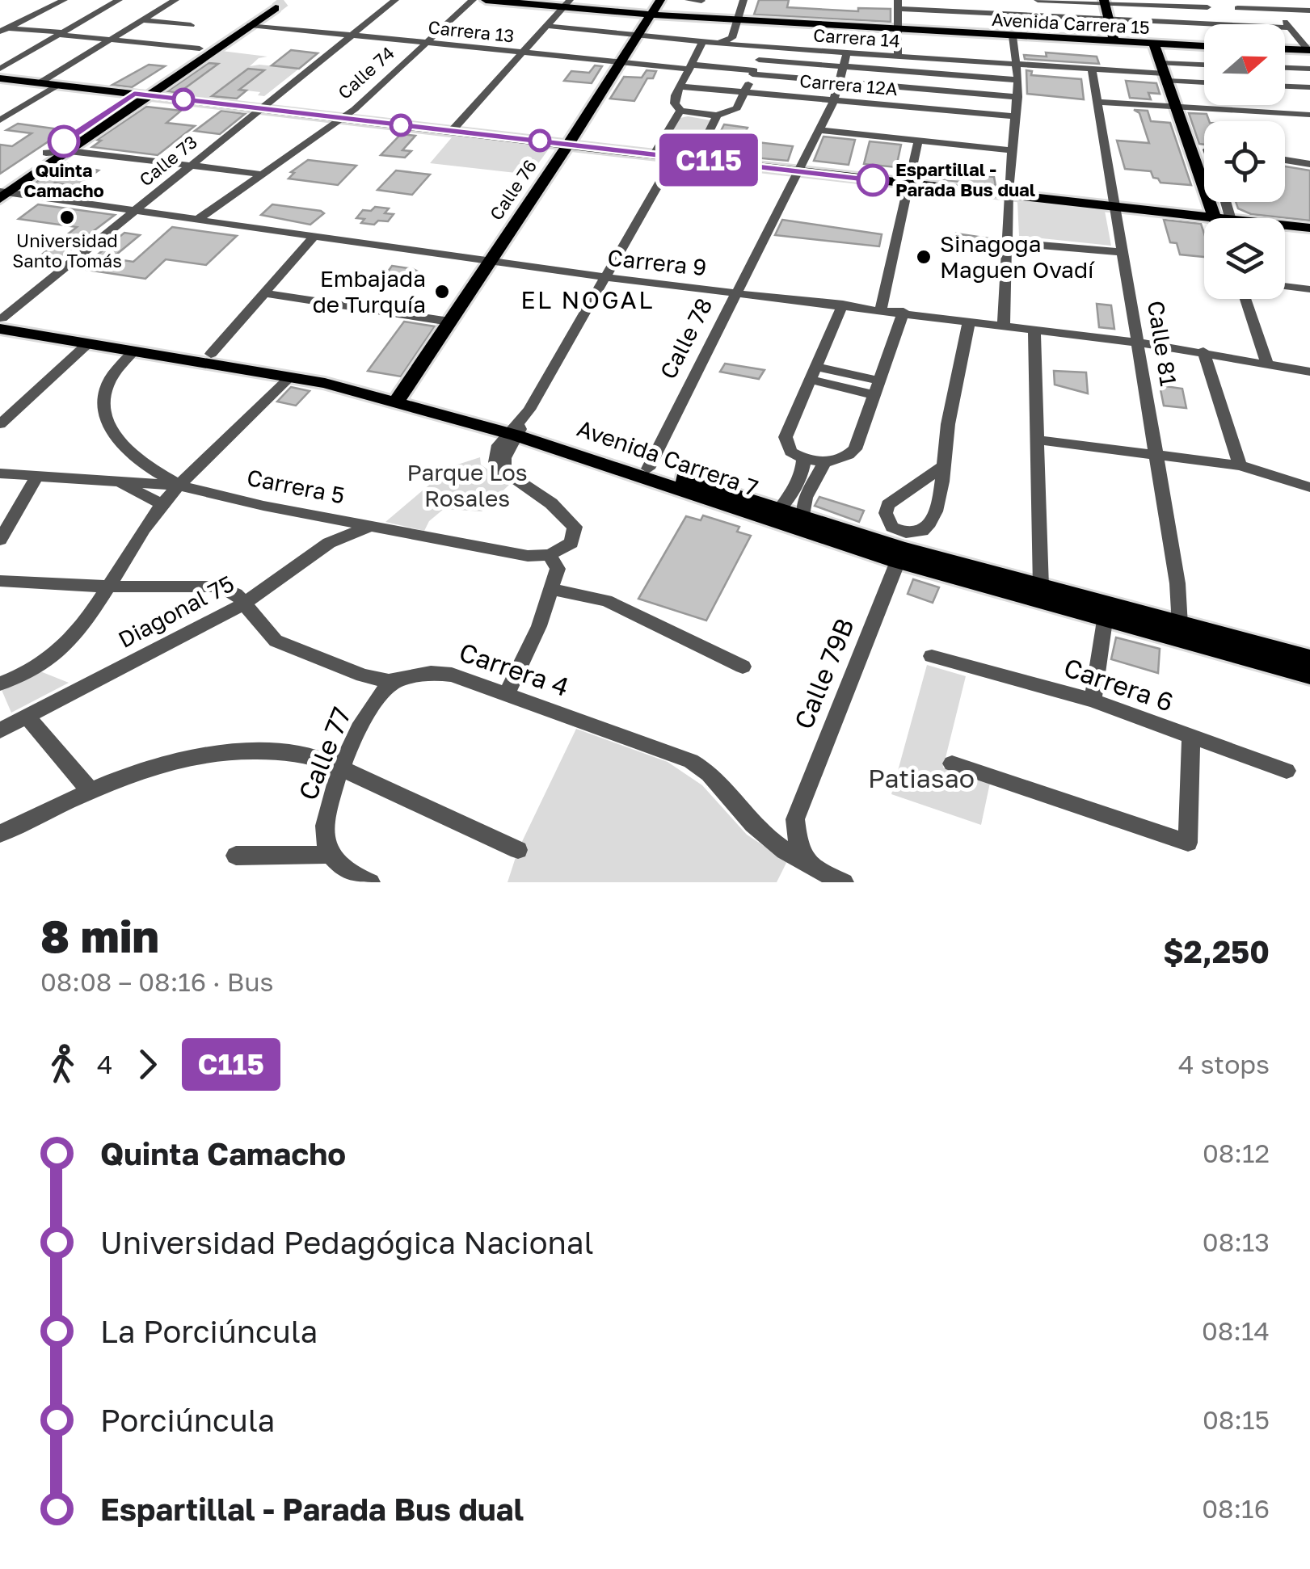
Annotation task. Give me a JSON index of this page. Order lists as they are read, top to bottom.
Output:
{
  "streets": {
    "main road": ["Avenida Carrera 15", "Calle 76", "Avenida Carrera 7"],
    "street": [
      "Carrera 13",
      "Carrera 14",
      "Calle 74",
      "Carrera 12A",
      "Calle 73",
      "Carrera 9",
      "Calle 78",
      "Calle 81",
      "Carrera 5",
      "Diagonal 75",
      "Carrera 4",
      "Calle 79B",
      "Carrera 6",
      "Calle 77"
    ]
  },
  "crossings": [
    ["Avenida Carrera 15", "Calle 76"],
    ["Carrera 13", "Calle 74"],
    ["Carrera 13", "Calle 73"],
    ["Carrera 13", "Calle 76"],
    ["Carrera 13", "Calle 78"],
    ["Carrera 14", "Calle 76"],
    ["Carrera 14", "Calle 78"],
    ["Carrera 14", "Calle 81"],
    ["Calle 74", "Carrera 9"],
    ["Carrera 12A", "Calle 78"],
    ["Calle 73", "Carrera 9"],
    ["Calle 73", "Avenida Carrera 7"],
    ["Calle 76", "Carrera 9"],
    ["Calle 76", "Avenida Carrera 7"],
    ["Carrera 9", "Calle 78"],
    ["Carrera 9", "Calle 81"],
    ["Calle 78", "Avenida Carrera 7"],
    ["Calle 81", "Avenida Carrera 7"],
    ["Avenida Carrera 7", "Calle 79B"],
    ["Carrera 5", "Diagonal 75"],
    ["Carrera 4", "Calle 77"]
  ],
  "districts": ["EL NOGAL"],
  "parks": ["Parque Los Rosales", "Patiasao"],
  "places": [
    "Quinta Camacho",
    "Espartillal - Parada Bus dual",
    "Universidad Santo Tomás",
    "Sinagoga Maguen Ovadí",
    "Embajada de Turquía"
  ],
  "lines": ["bus line C115"],
  "north": "right",
  "page": {
    "on_map": "C115",
    "heading": ["8 min", "08:08 – 08:16 · Bus", "$2,250"],
    "legs": ["4", "C115", "4 stops"],
    "list": [
      {
        "name": "Quinta Camacho",
        "value": "08:12"
      },
      {
        "name": "Universidad Pedagógica Nacional",
        "value": "08:13"
      },
      {
        "name": "La Porciúncula",
        "value": "08:14"
      },
      {
        "name": "Porciúncula",
        "value": "08:15"
      },
      {
        "name": "Espartillal - Parada Bus dual",
        "value": "08:16"
      }
    ]
  }
}
